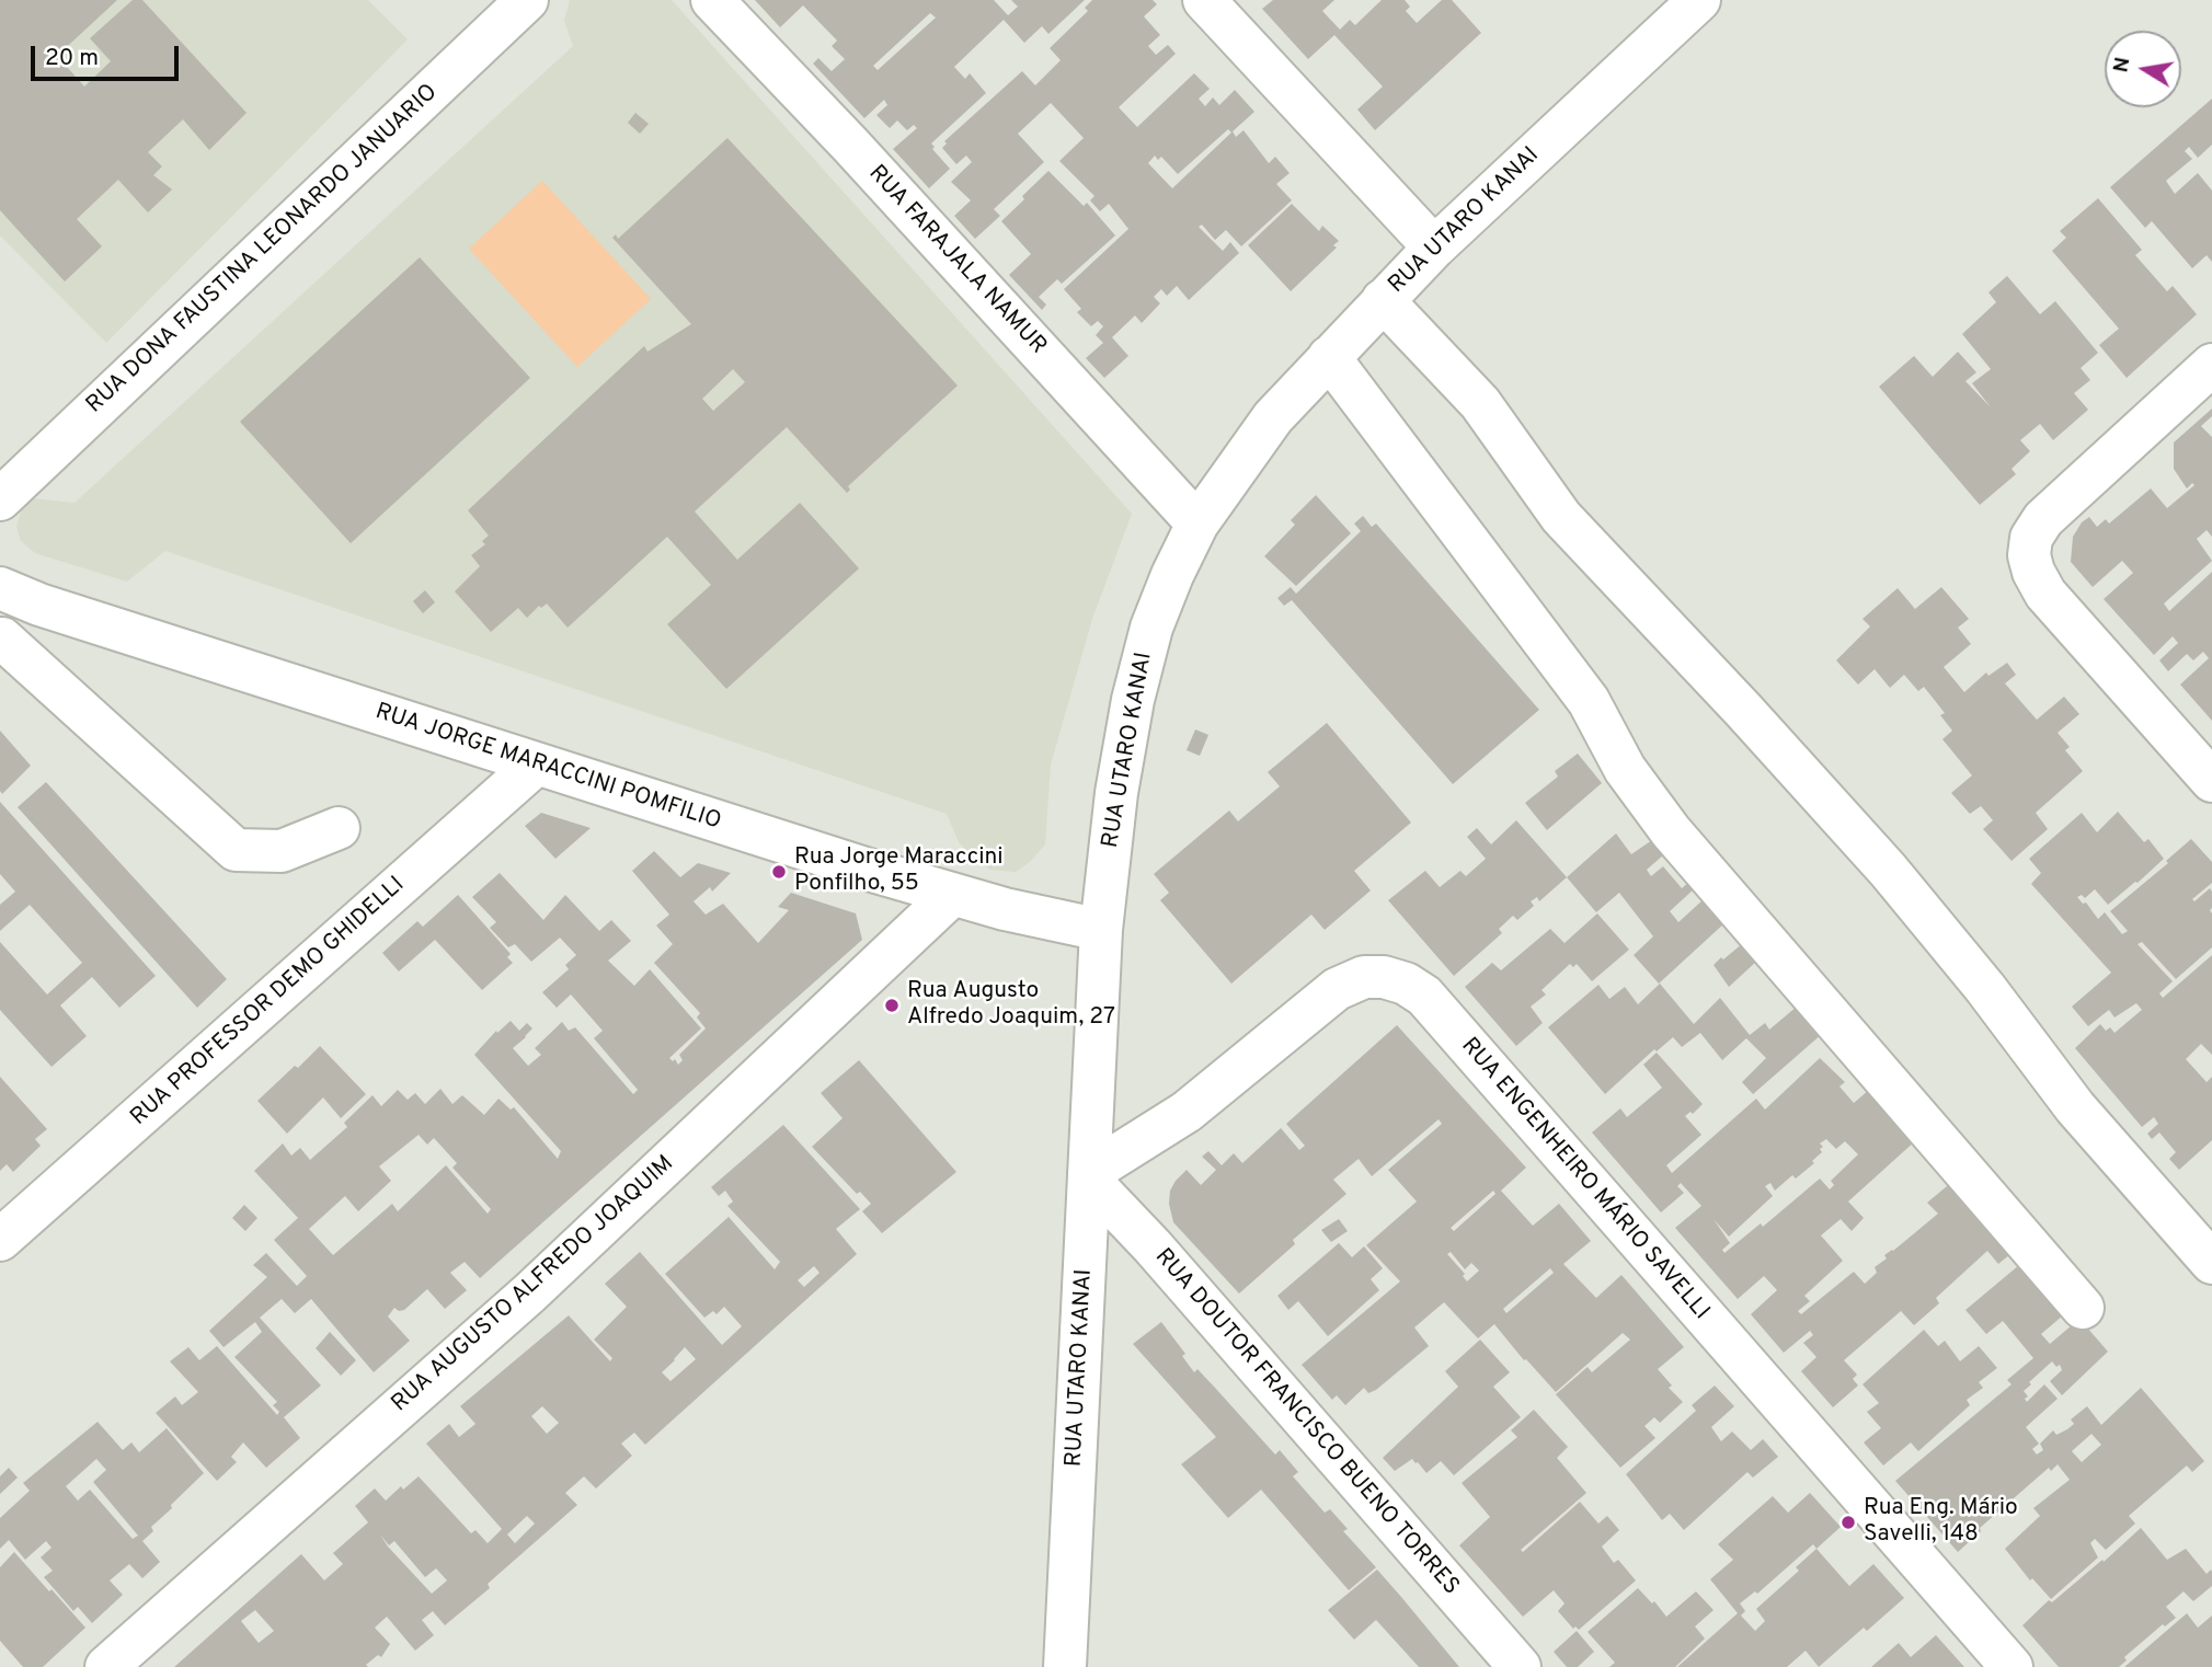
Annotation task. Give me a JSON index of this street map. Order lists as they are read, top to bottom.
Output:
{
  "streets": {
    "street": [
      "RUA UTARO KANAI",
      "RUA DONA FAUSTINA LEONARDO JANUARIO",
      "RUA FARAJALA NAMUR",
      "RUA JORGE MARACCINI POMFILIO",
      "RUA PROFESSOR DEMO GHIDELLI",
      "RUA ENGENHEIRO MÁRIO SAVELLI",
      "RUA AUGUSTO ALFREDO JOAQUIM",
      "RUA DOUTOR FRANCISCO BUENO TORRES"
    ]
  },
  "crossings": [
    ["RUA UTARO KANAI", "RUA FARAJALA NAMUR"],
    ["RUA UTARO KANAI", "RUA JORGE MARACCINI POMFILIO"],
    ["RUA UTARO KANAI", "RUA ENGENHEIRO MÁRIO SAVELLI"],
    ["RUA UTARO KANAI", "RUA DOUTOR FRANCISCO BUENO TORRES"],
    ["RUA JORGE MARACCINI POMFILIO", "RUA PROFESSOR DEMO GHIDELLI"],
    ["RUA JORGE MARACCINI POMFILIO", "RUA AUGUSTO ALFREDO JOAQUIM"],
    ["RUA ENGENHEIRO MÁRIO SAVELLI", "RUA DOUTOR FRANCISCO BUENO TORRES"]
  ],
  "places": ["Rua Jorge Maraccini Ponfilho, 55", "Rua Augusto Alfredo Joaquim, 27", "Rua Eng. Mário Savelli, 148"],
  "scale_bar": "20 m",
  "north": "left"
}
